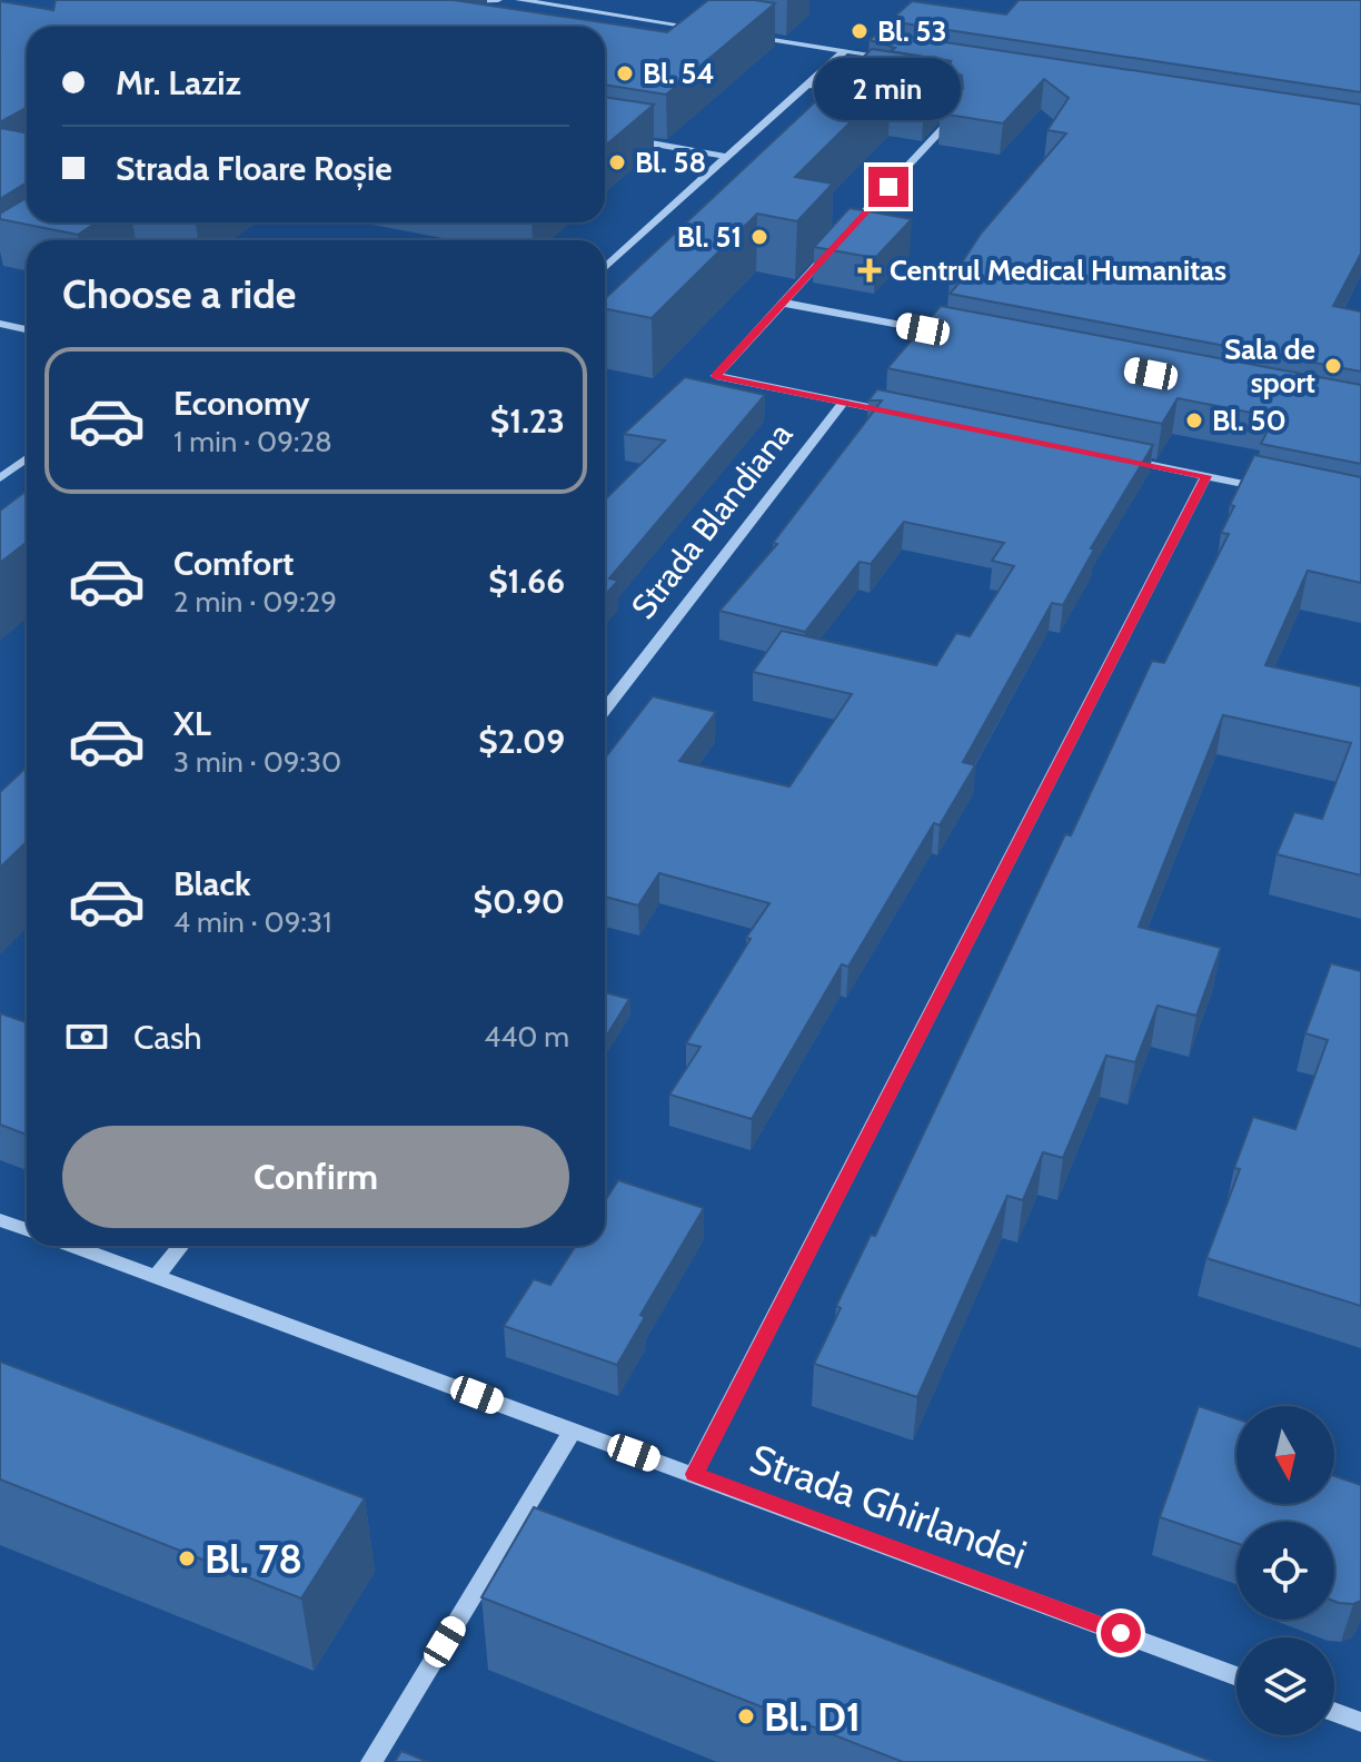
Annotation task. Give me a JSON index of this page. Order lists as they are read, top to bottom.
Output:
{
  "streets": {
    "street": ["Strada Blandiana", "Strada Ghirlandei"]
  },
  "places": {
    "other": [
      "Bl. 53",
      "Bl. 54",
      "Bl. 58",
      "Bl. 51",
      "Sala de sport",
      "Bl. 50",
      "Bl. 78",
      "Bl. D1"
    ],
    "health": ["Centrul Medical Humanitas"]
  },
  "north": "bottom",
  "page": {
    "banner": ["Mr. Laziz", "Strada Floare Roșie"],
    "bubble": "2 min",
    "heading": "Choose a ride",
    "list": [
      {
        "name": "Economy",
        "note": "1 min · 09:28",
        "value": "$1.23"
      },
      {
        "name": "Comfort",
        "note": "2 min · 09:29",
        "value": "$1.66"
      },
      {
        "name": "XL",
        "note": "3 min · 09:30",
        "value": "$2.09"
      },
      {
        "name": "Black",
        "note": "4 min · 09:31",
        "value": "$0.90"
      }
    ],
    "pay": ["Cash", "440 m"],
    "buttons": "Confirm"
  }
}
